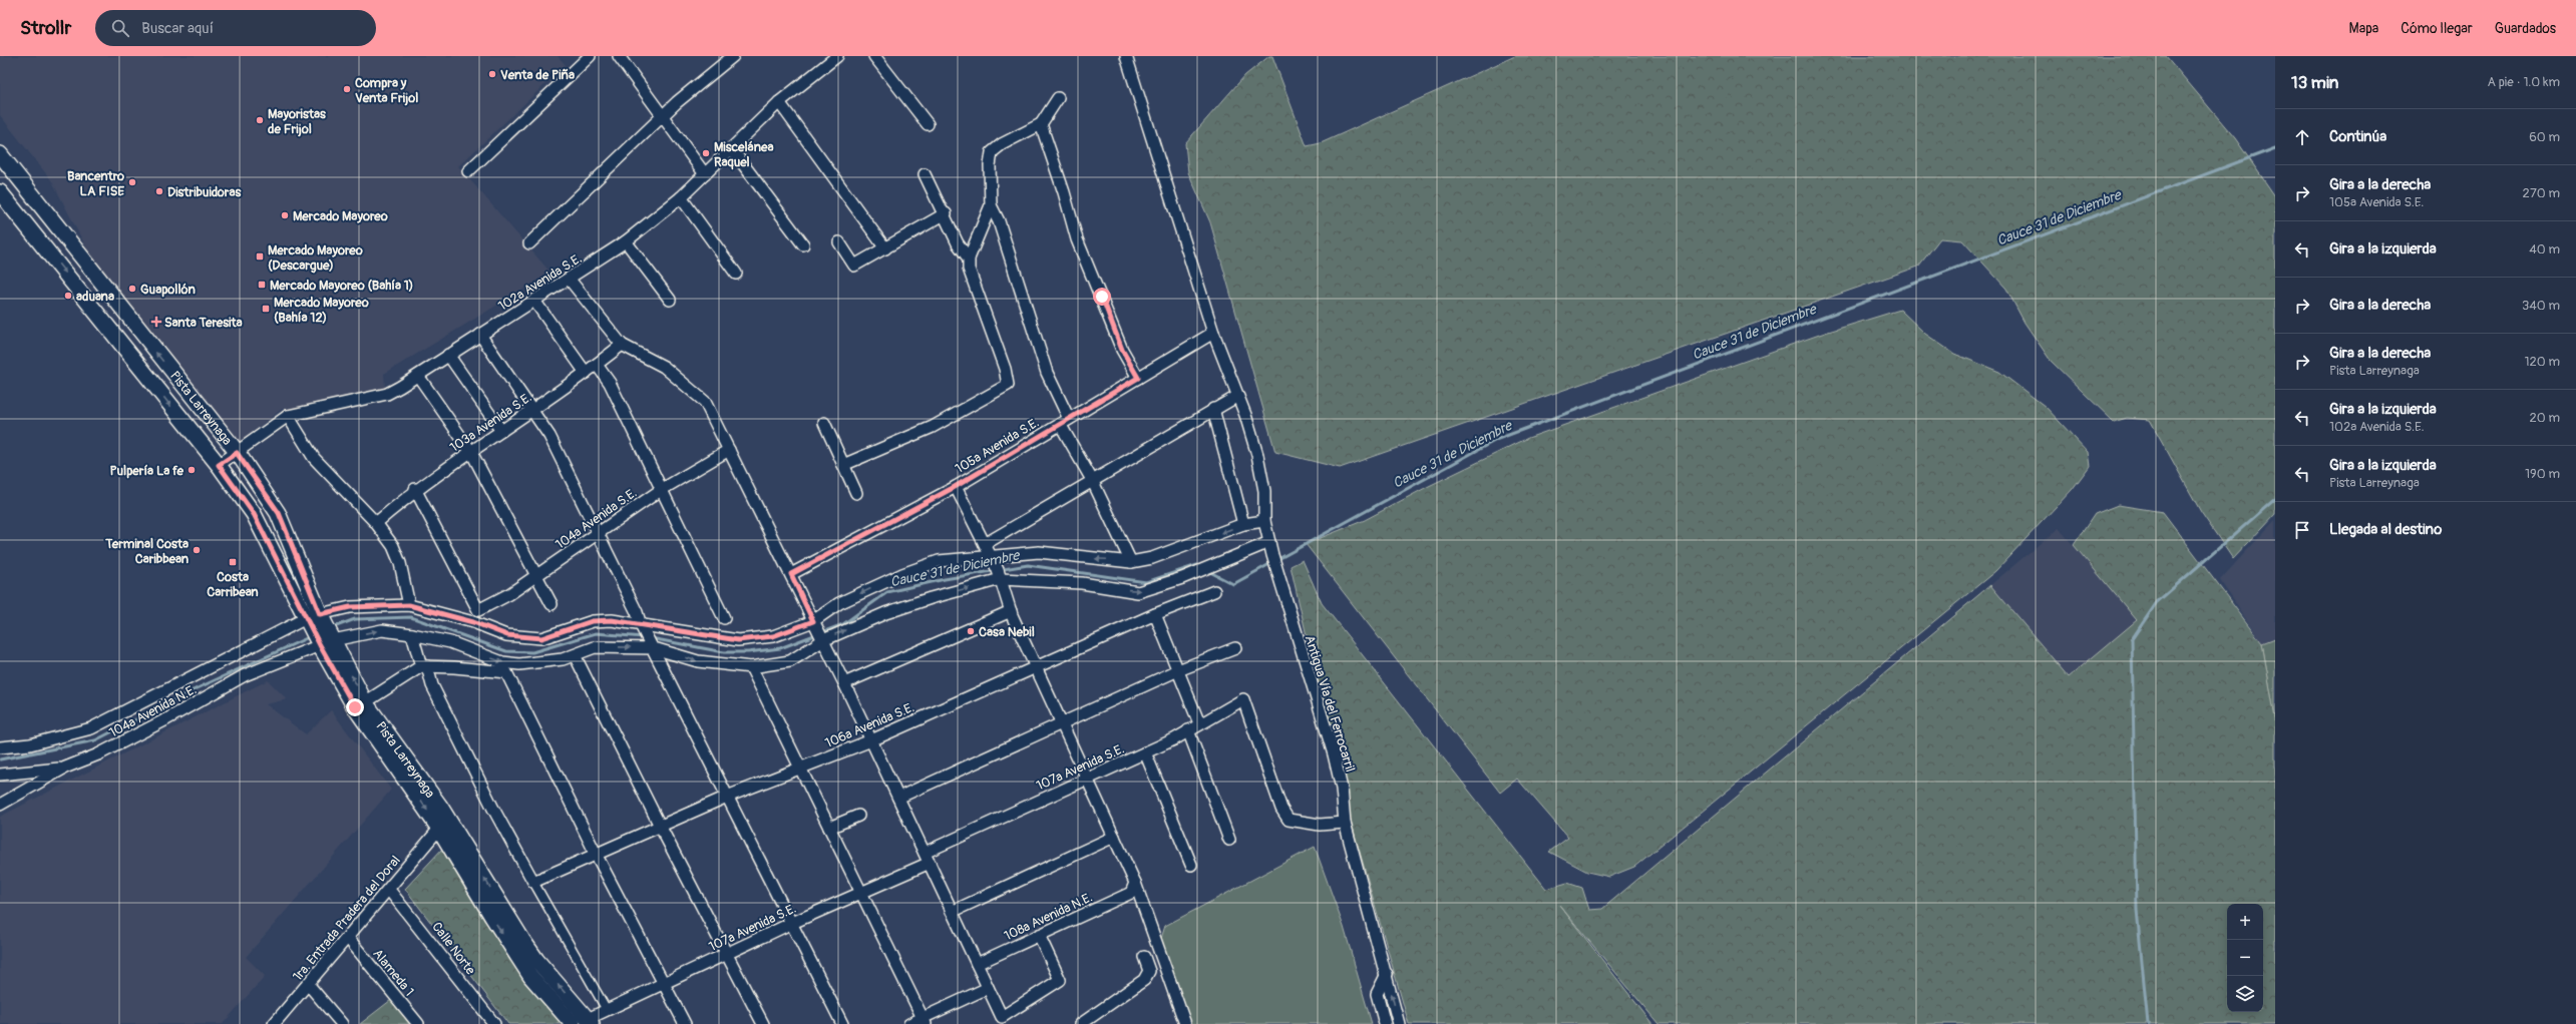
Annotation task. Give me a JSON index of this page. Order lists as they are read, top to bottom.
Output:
{
  "streets": {
    "main road": ["Pista Larreynaga"],
    "street": [
      "102a Avenida S.E.",
      "103a Avenida S.E.",
      "105a Avenida S.E.",
      "104a Avenida S.E.",
      "Antigua Vía del Ferrocarril",
      "104a Avenida N.E.",
      "106a Avenida S.E.",
      "107a Avenida S.E.",
      "108a Avenida N.E.",
      "1ra. Entrada Pradera del Doral",
      "Calle Norte",
      "Alameda 1"
    ]
  },
  "crossings": [
    ["102a Avenida S.E.", "Pista Larreynaga"],
    ["Pista Larreynaga", "104a Avenida N.E."],
    ["Pista Larreynaga", "107a Avenida S.E."],
    ["Pista Larreynaga", "1ra. Entrada Pradera del Doral"],
    ["103a Avenida S.E.", "104a Avenida S.E."],
    ["105a Avenida S.E.", "Antigua Vía del Ferrocarril"],
    ["Antigua Vía del Ferrocarril", "107a Avenida S.E."],
    ["1ra. Entrada Pradera del Doral", "Calle Norte"],
    ["1ra. Entrada Pradera del Doral", "Alameda 1"]
  ],
  "water": ["Cauce 31 de Diciembre"],
  "places": {
    "other": [
      "Venta de Piña",
      "Compra y Venta Frijol",
      "Mayoristas de Frijol",
      "Miscelánea Raquel",
      "Bancentro LA FISE",
      "Distribuidoras",
      "Mercado Mayoreo",
      "Guapollón",
      "aduana",
      "Pulpería La fe",
      "Terminal Costa Caribbean",
      "Casa Nebil"
    ],
    "transit": [
      "Mercado Mayoreo (Descargue)",
      "Mercado Mayoreo (Bahía 1)",
      "Mercado Mayoreo (Bahía 12)",
      "Costa Carribean"
    ],
    "health": ["Santa Teresita"]
  },
  "page": {
    "header": "Strollr",
    "search": "Buscar aquí",
    "nav": ["Mapa", "Cómo llegar", "Guardados"],
    "heading": ["13 min", "A pie · 1.0 km"],
    "list": [
      ["Continúa", "60 m"],
      ["Gira a la derecha", "105a Avenida S.E.", "270 m"],
      ["Gira a la izquierda", "40 m"],
      ["Gira a la derecha", "340 m"],
      ["Gira a la derecha", "Pista Larreynaga", "120 m"],
      ["Gira a la izquierda", "102a Avenida S.E.", "20 m"],
      ["Gira a la izquierda", "Pista Larreynaga", "190 m"],
      "Llegada al destino"
    ],
    "map_buttons": ["+", "−"]
  }
}
